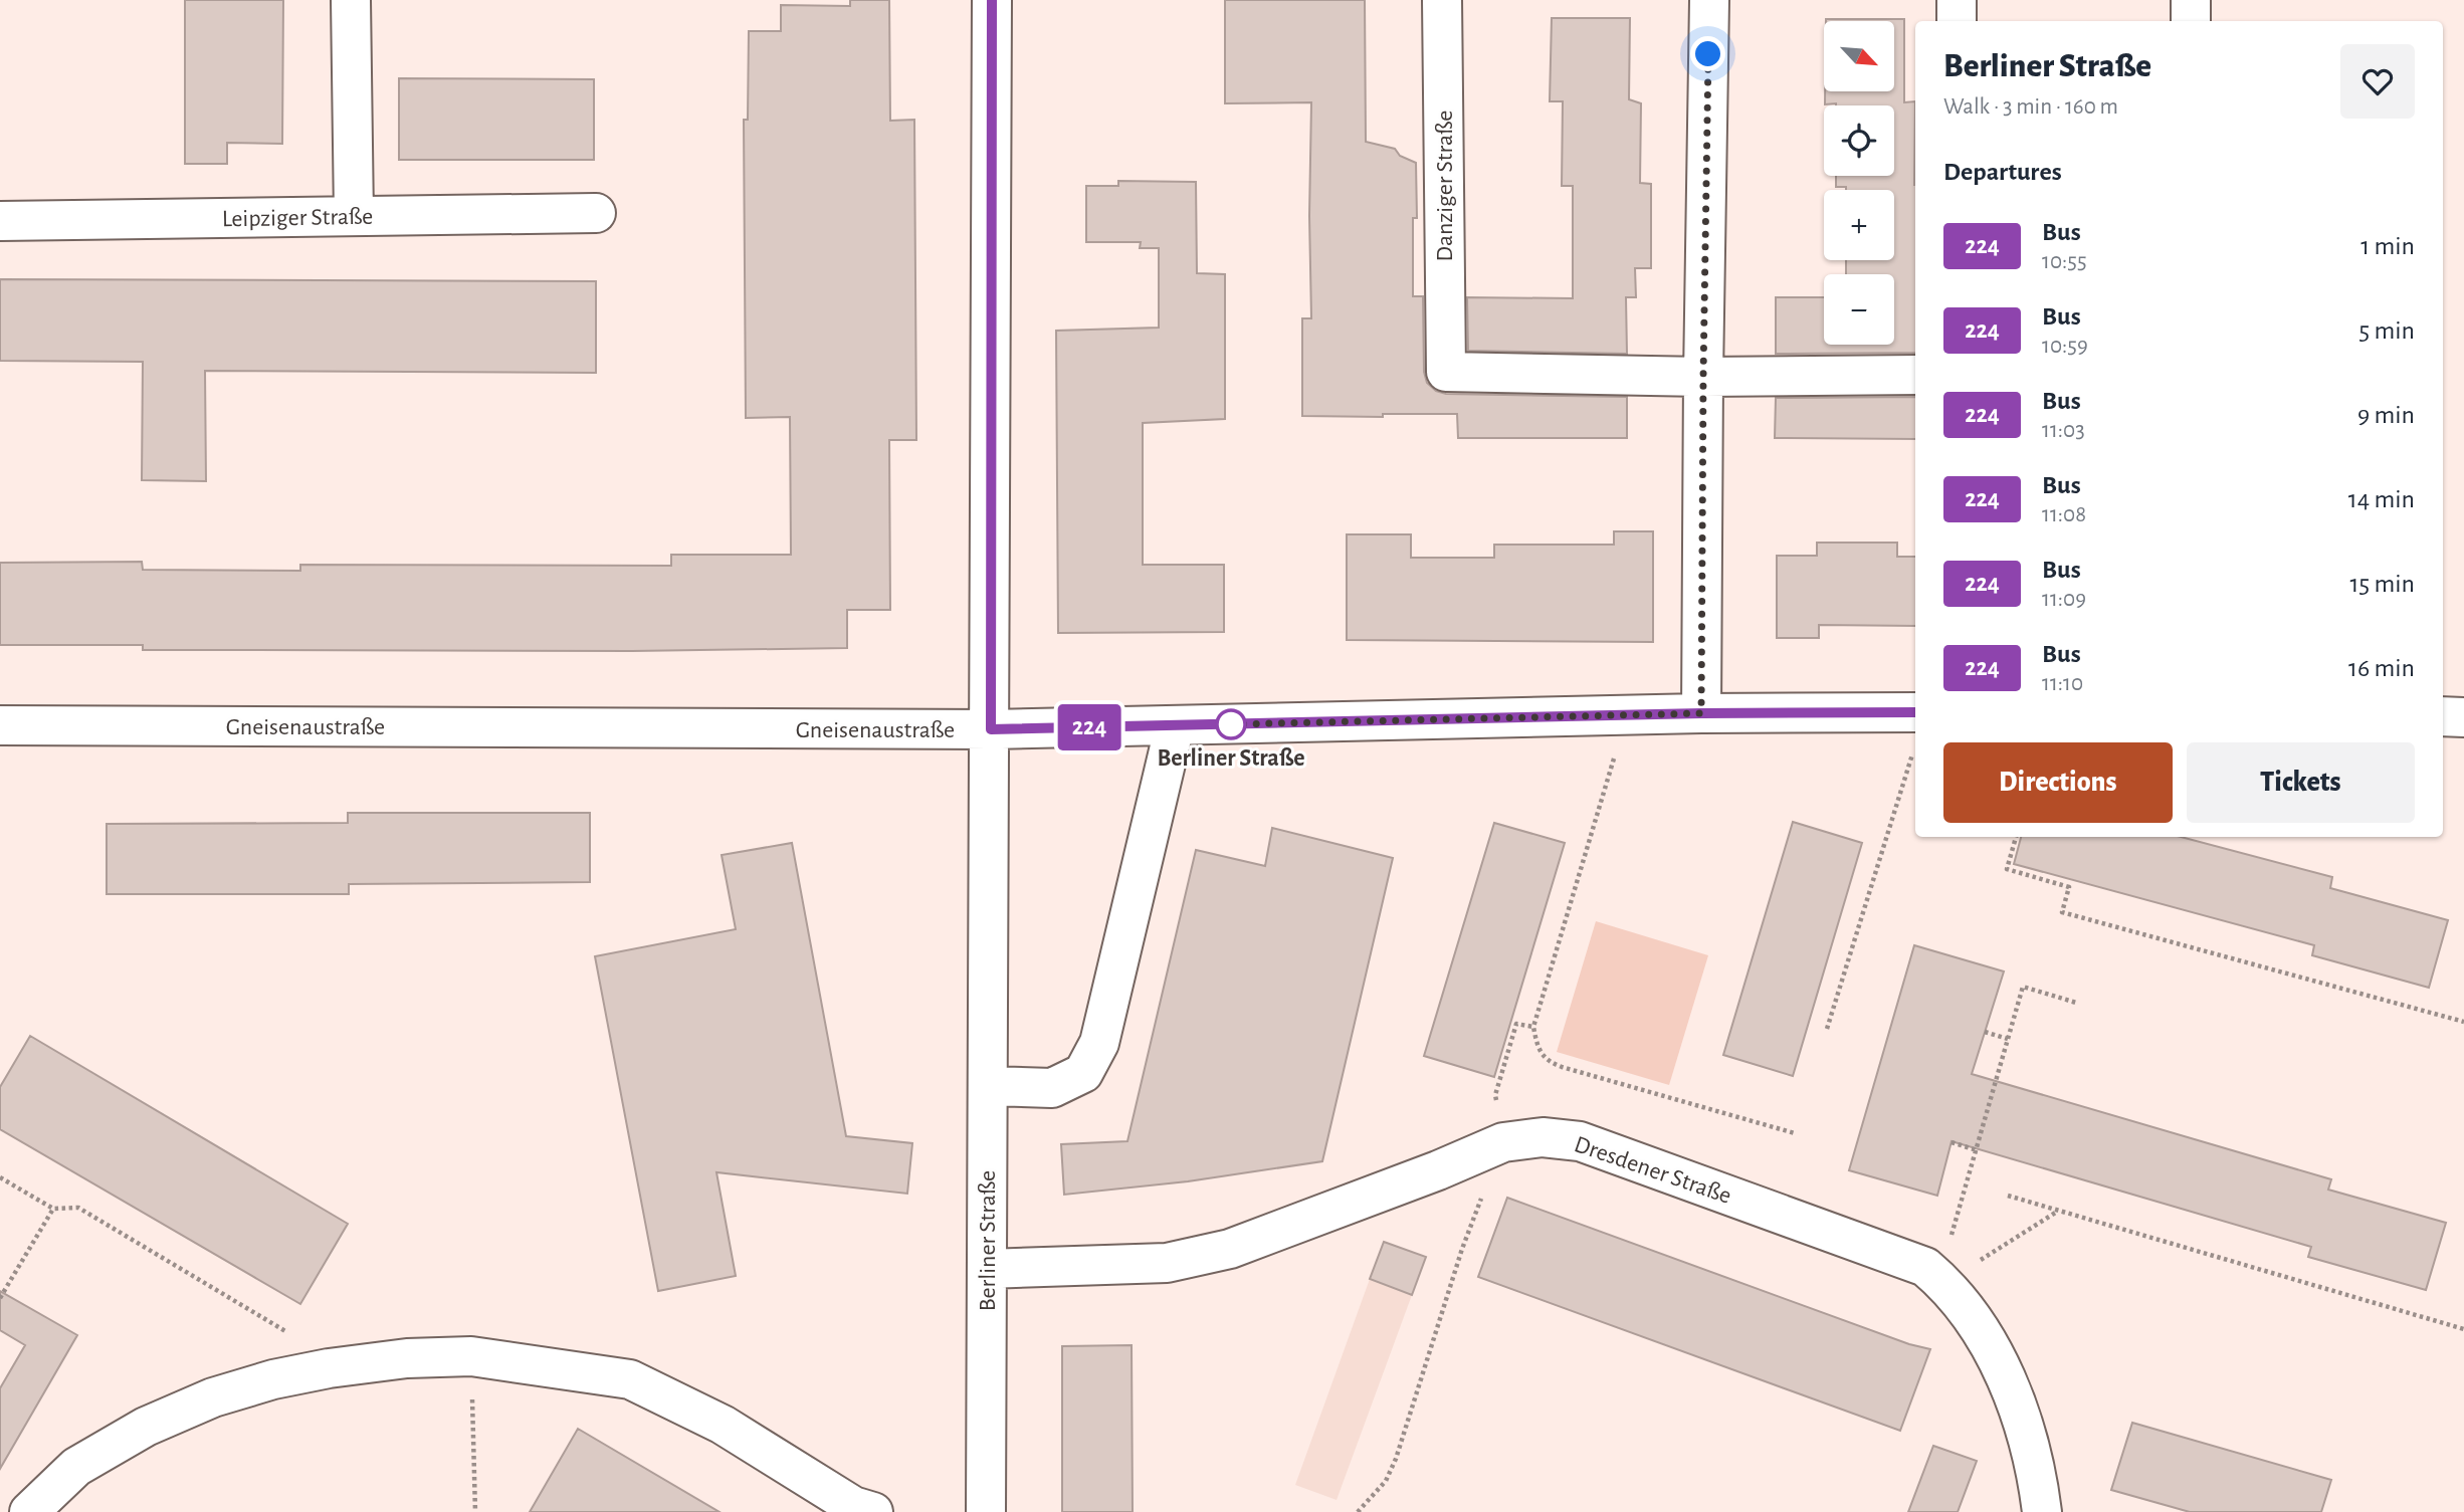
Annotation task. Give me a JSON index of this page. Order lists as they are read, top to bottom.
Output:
{
  "streets": {
    "street": [
      "Danziger Straße",
      "Leipziger Straße",
      "Gneisenaustraße",
      "Dresdener Straße",
      "Berliner Straße"
    ]
  },
  "crossings": [
    ["Gneisenaustraße", "Berliner Straße"],
    ["Dresdener Straße", "Berliner Straße"]
  ],
  "places": ["Berliner Straße"],
  "lines": ["bus line 224"],
  "north": "bottom right",
  "page": {
    "on_map": "224",
    "map_buttons": ["+", "−"],
    "heading": [
      ["Berliner Straße", "Walk · 3 min · 160 m"],
      "Departures"
    ],
    "list": [
      {
        "mark": "224",
        "name": "Bus",
        "note": "10:55",
        "value": "1 min"
      },
      {
        "mark": "224",
        "name": "Bus",
        "note": "10:59",
        "value": "5 min"
      },
      {
        "mark": "224",
        "name": "Bus",
        "note": "11:03",
        "value": "9 min"
      },
      {
        "mark": "224",
        "name": "Bus",
        "note": "11:08",
        "value": "14 min"
      },
      {
        "mark": "224",
        "name": "Bus",
        "note": "11:09",
        "value": "15 min"
      },
      {
        "mark": "224",
        "name": "Bus",
        "note": "11:10",
        "value": "16 min"
      }
    ],
    "buttons": ["Directions", "Tickets"]
  }
}
